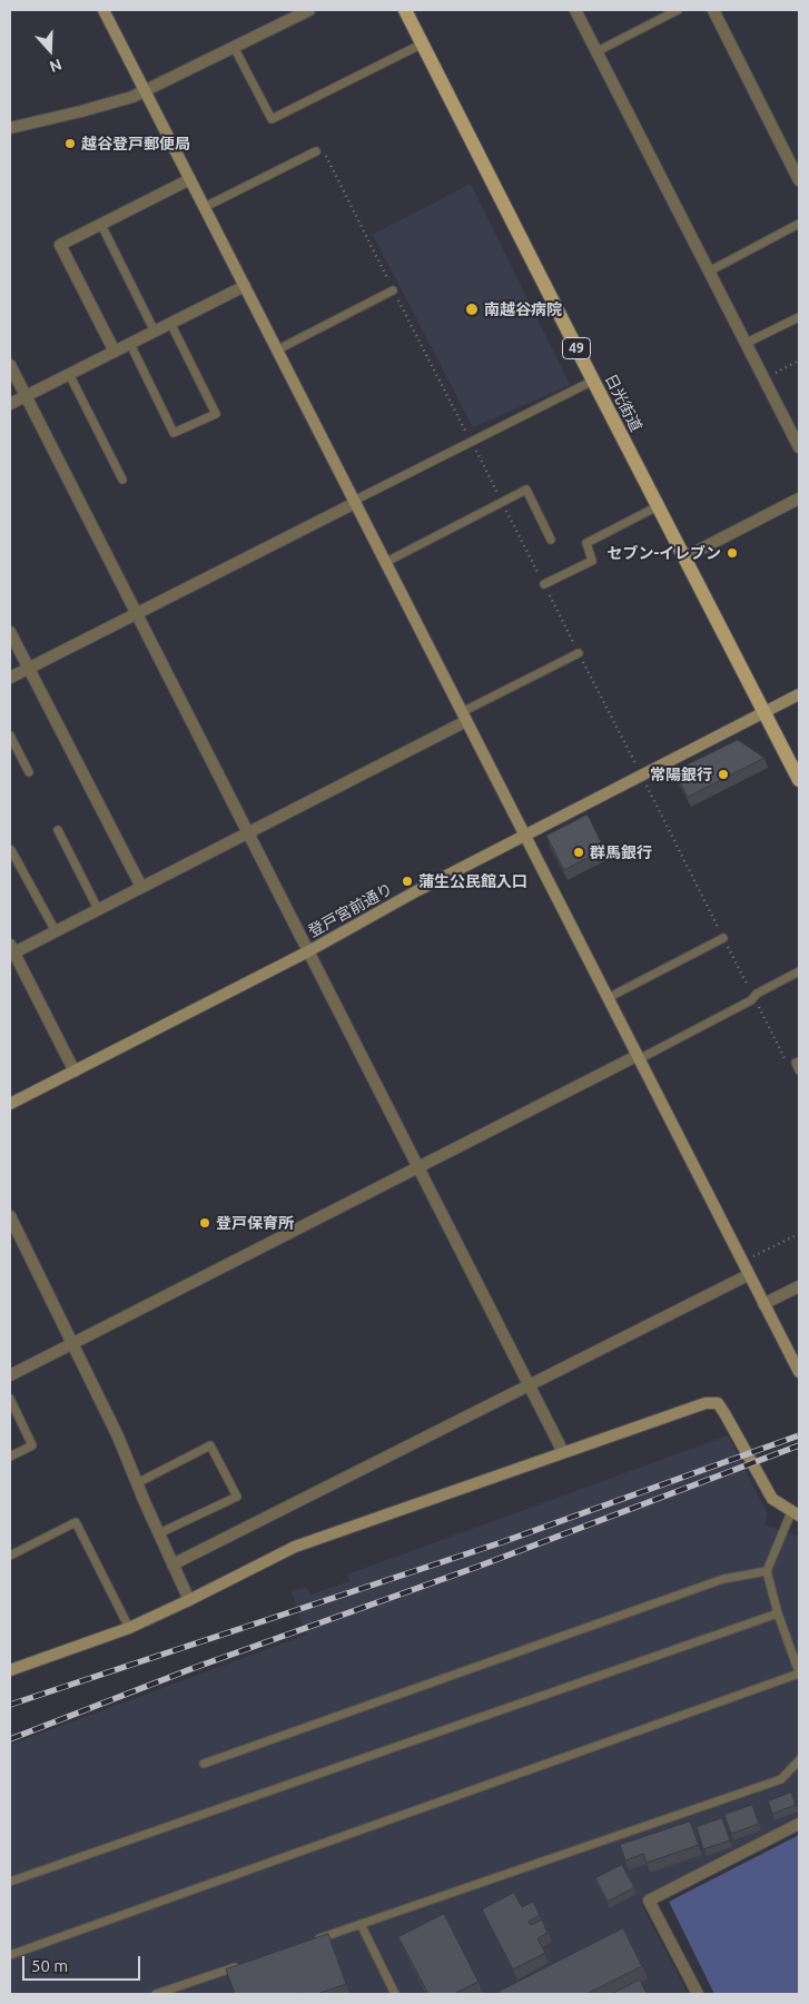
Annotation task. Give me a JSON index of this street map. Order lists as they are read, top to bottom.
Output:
{
  "streets": {
    "main road": ["49", "日光街道"],
    "street": ["登戸宮前通り"]
  },
  "crossings": [
    ["日光街道", "登戸宮前通り"]
  ],
  "places": [
    "越谷登戸郵便局",
    "南越谷病院",
    "セブン-イレブン",
    "常陽銀行",
    "群馬銀行",
    "蒲生公民館入口",
    "登戸保育所"
  ],
  "scale_bar": "50 m",
  "north": "bottom"
}
